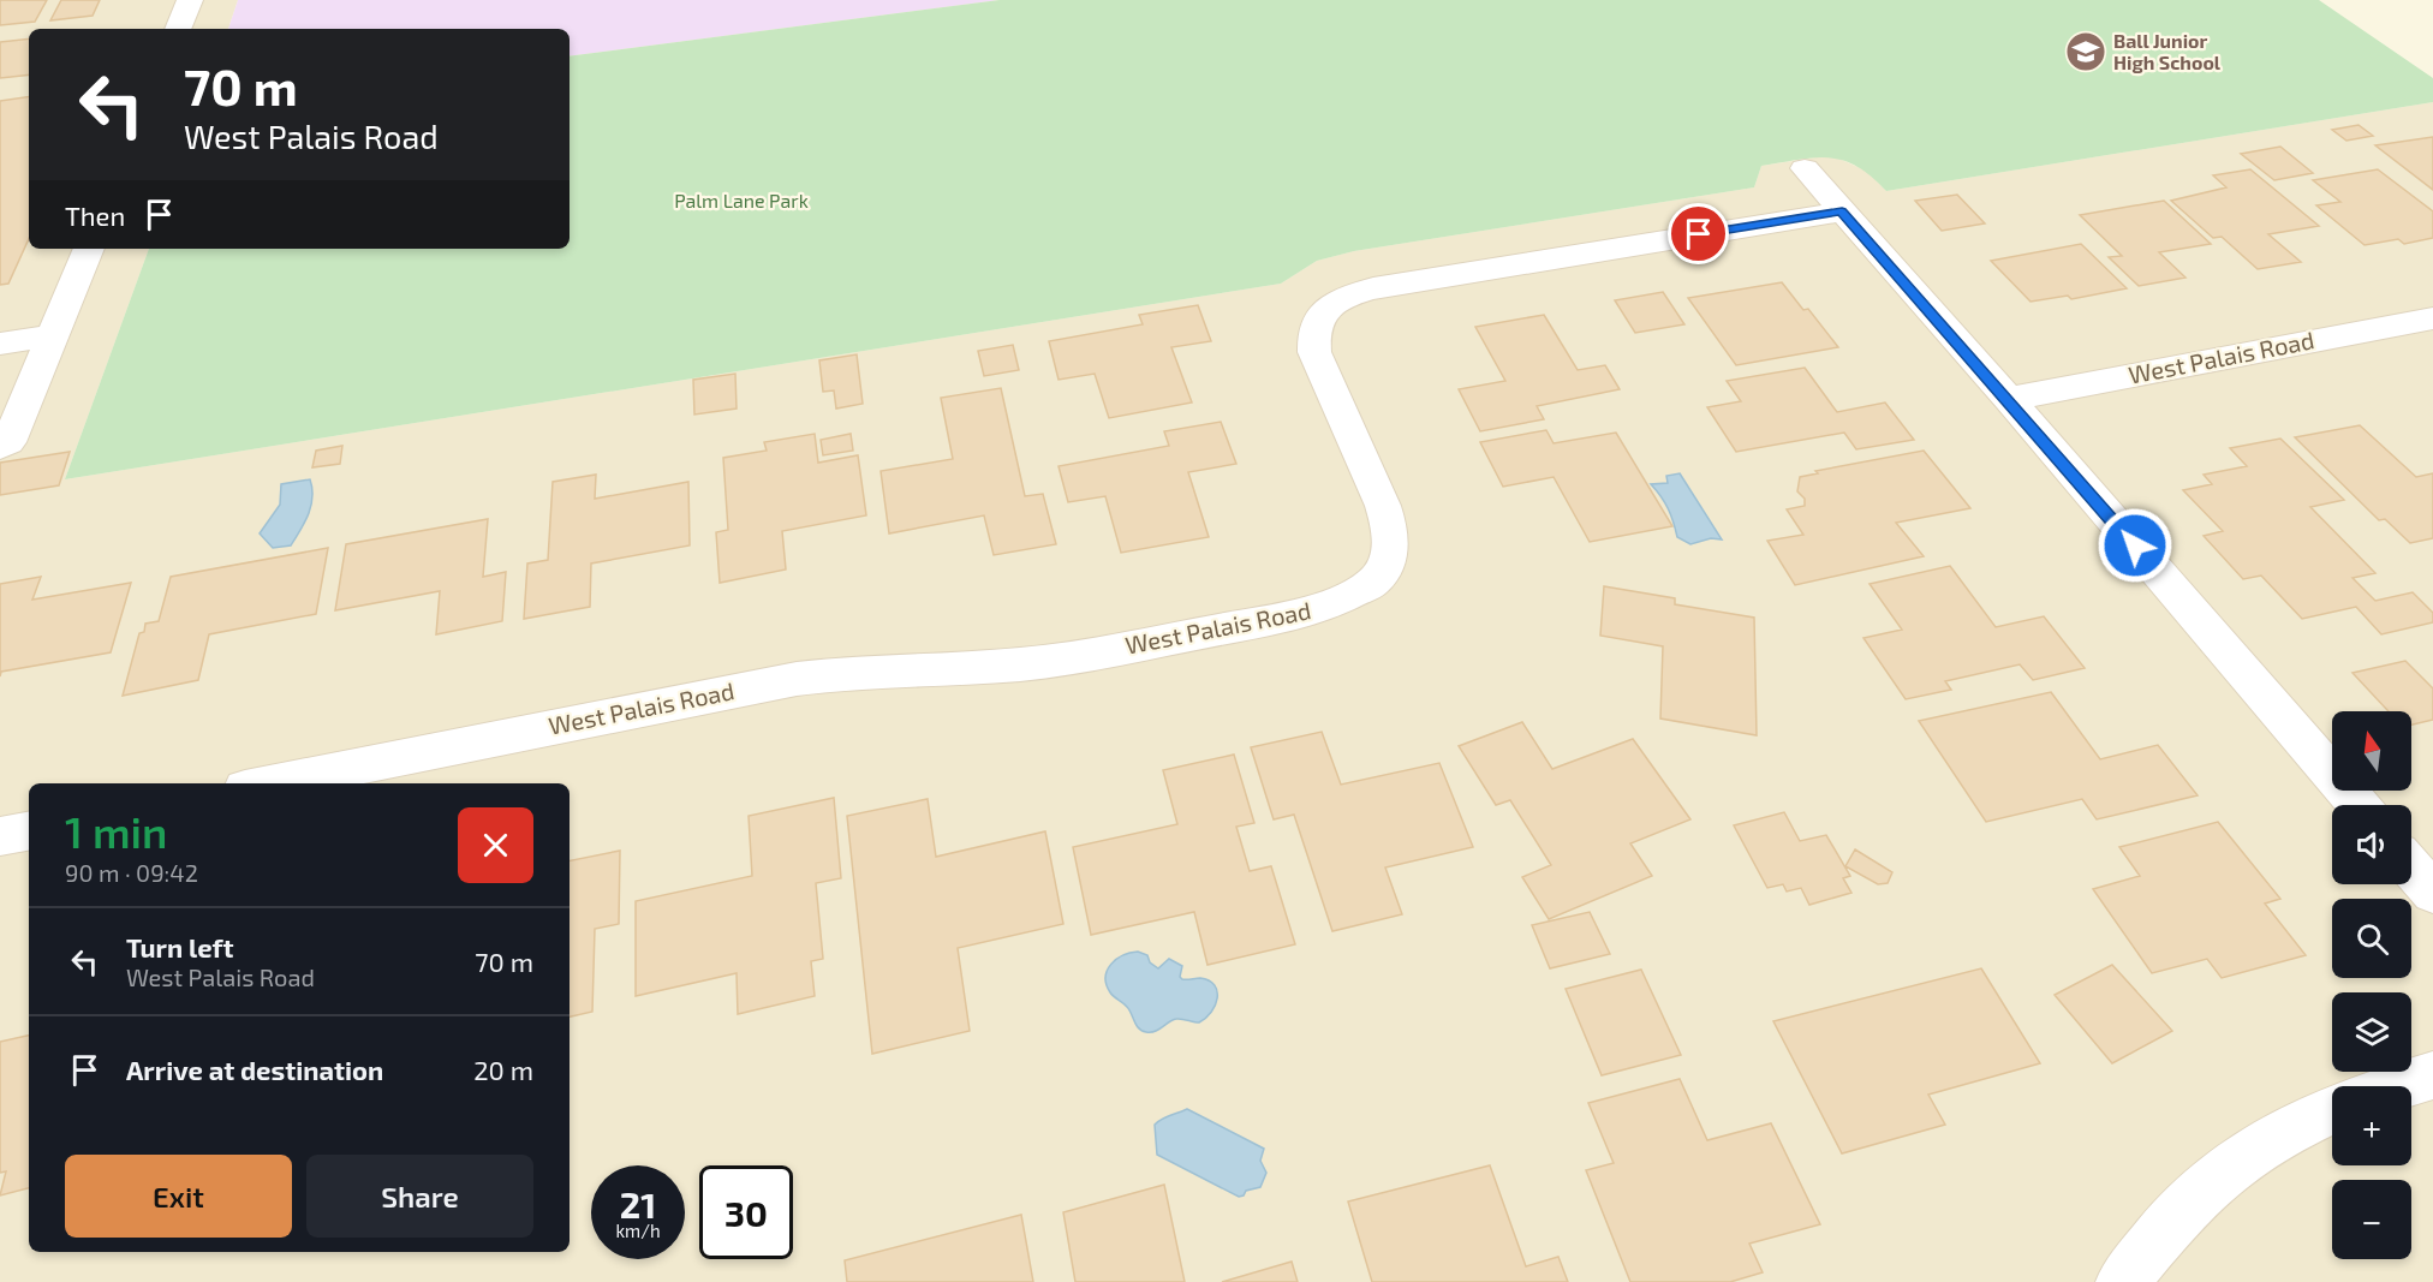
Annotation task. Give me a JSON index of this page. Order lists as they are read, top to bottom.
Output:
{
  "streets": {
    "street": ["West Palais Road"]
  },
  "parks": ["Palm Lane Park"],
  "places": {
    "school or university": ["Ball Junior High School"]
  },
  "north": "top",
  "page": {
    "turn": ["70 m", "West Palais Road"],
    "then": "Then",
    "map_buttons": ["+", "−"],
    "heading": ["1 min", "90 m · 09:42"],
    "list": [
      {
        "name": "Turn left",
        "note": "West Palais Road",
        "value": "70 m"
      },
      {
        "name": "Arrive at destination",
        "value": "20 m"
      }
    ],
    "buttons": ["Exit", "Share"],
    "speed": "21 km/h",
    "limit": "30"
  }
}
